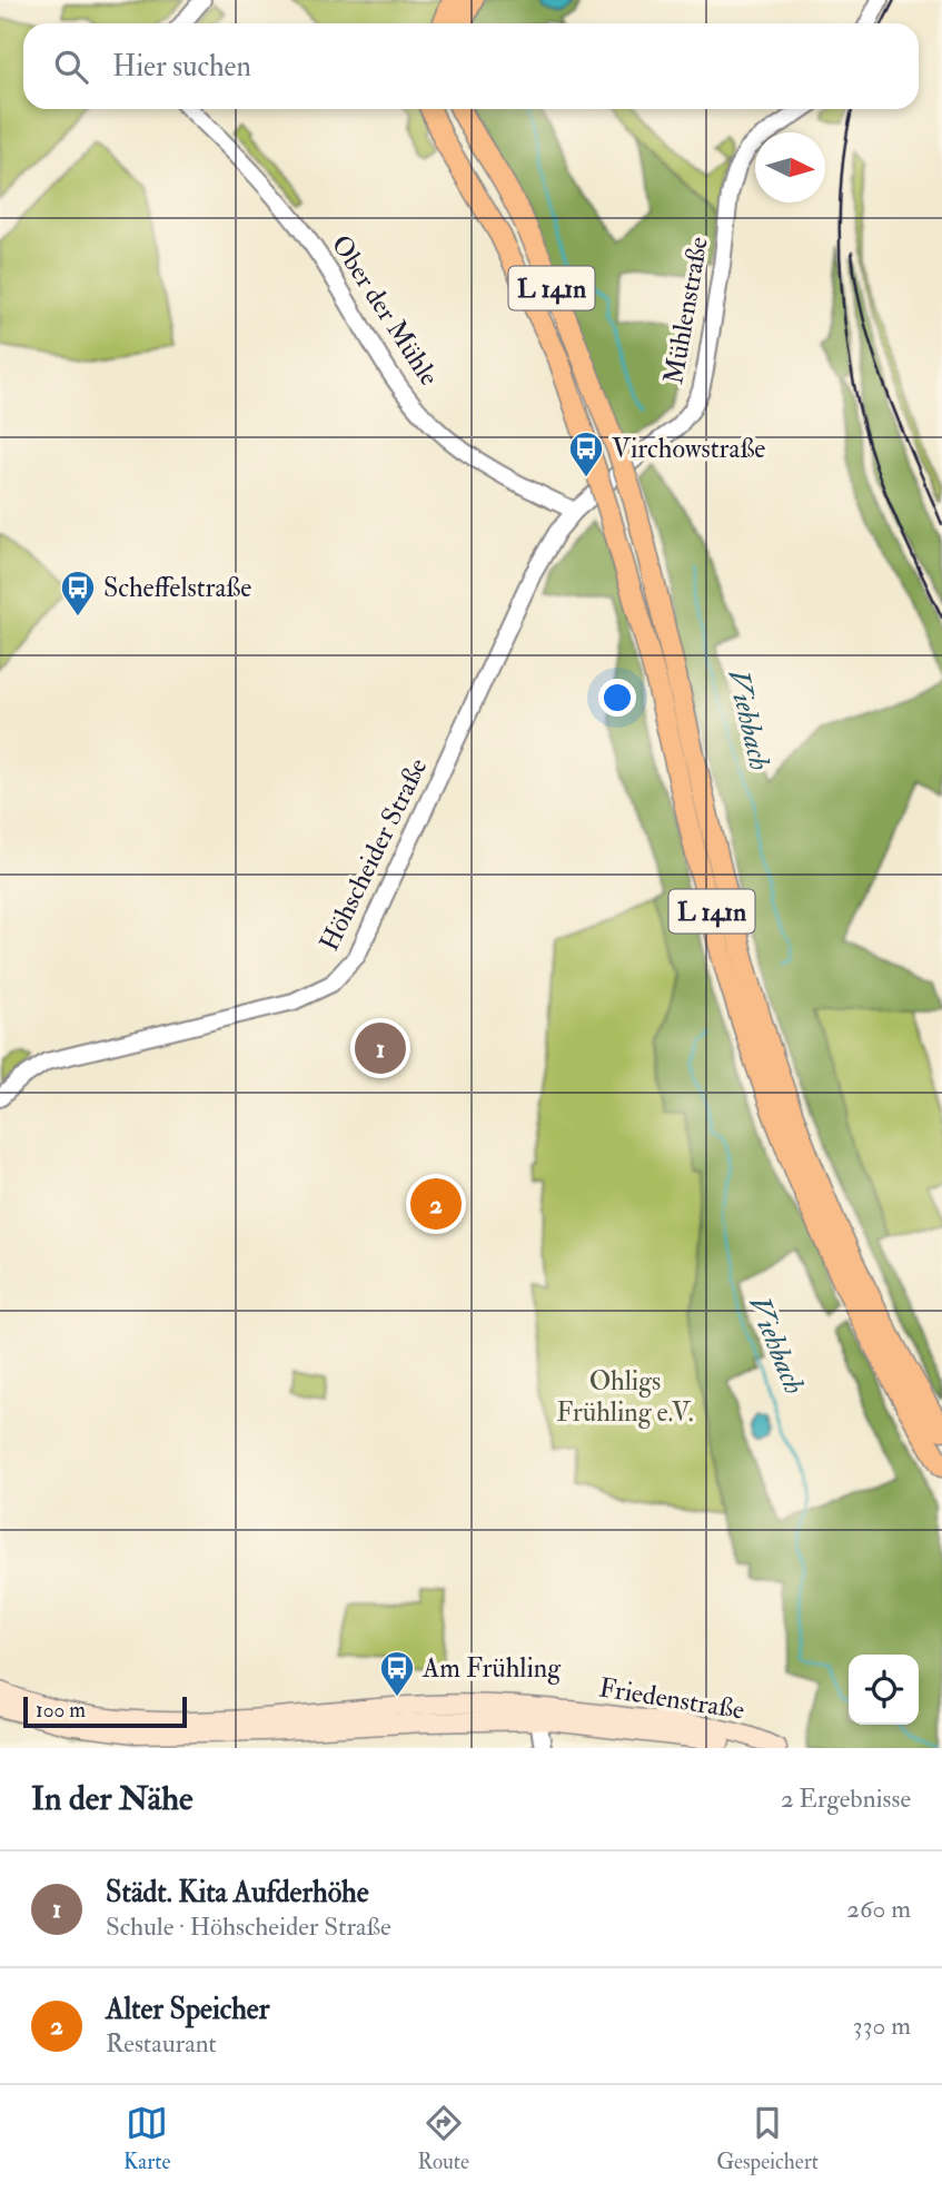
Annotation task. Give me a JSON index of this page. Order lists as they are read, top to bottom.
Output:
{
  "streets": {
    "highway": ["L 141n"],
    "main road": ["Friedenstraße"],
    "street": ["Ober der Mühle", "Mühlenstraße", "Höhscheider Straße"]
  },
  "crossings": [
    ["Ober der Mühle", "Mühlenstraße"],
    ["Ober der Mühle", "Höhscheider Straße"],
    ["Mühlenstraße", "Höhscheider Straße"]
  ],
  "water": ["Viehbach"],
  "parks": ["Ohligs Frühling e.V."],
  "places": {
    "bus stop": ["Virchowstraße", "Scheffelstraße", "Am Frühling"]
  },
  "scale_bar": "100 m",
  "north": "right",
  "page": {
    "search": "Hier suchen",
    "pins": ["1", "2"],
    "scale": "100 m",
    "heading": ["In der Nähe", "2 Ergebnisse"],
    "list": [
      {
        "mark": "1",
        "name": "Städt. Kita Aufderhöhe",
        "note": "Schule · Höhscheider Straße",
        "value": "260 m"
      },
      {
        "mark": "2",
        "name": "Alter Speicher",
        "note": "Restaurant",
        "value": "330 m"
      }
    ],
    "nav": ["Karte", "Route", "Gespeichert"]
  }
}
